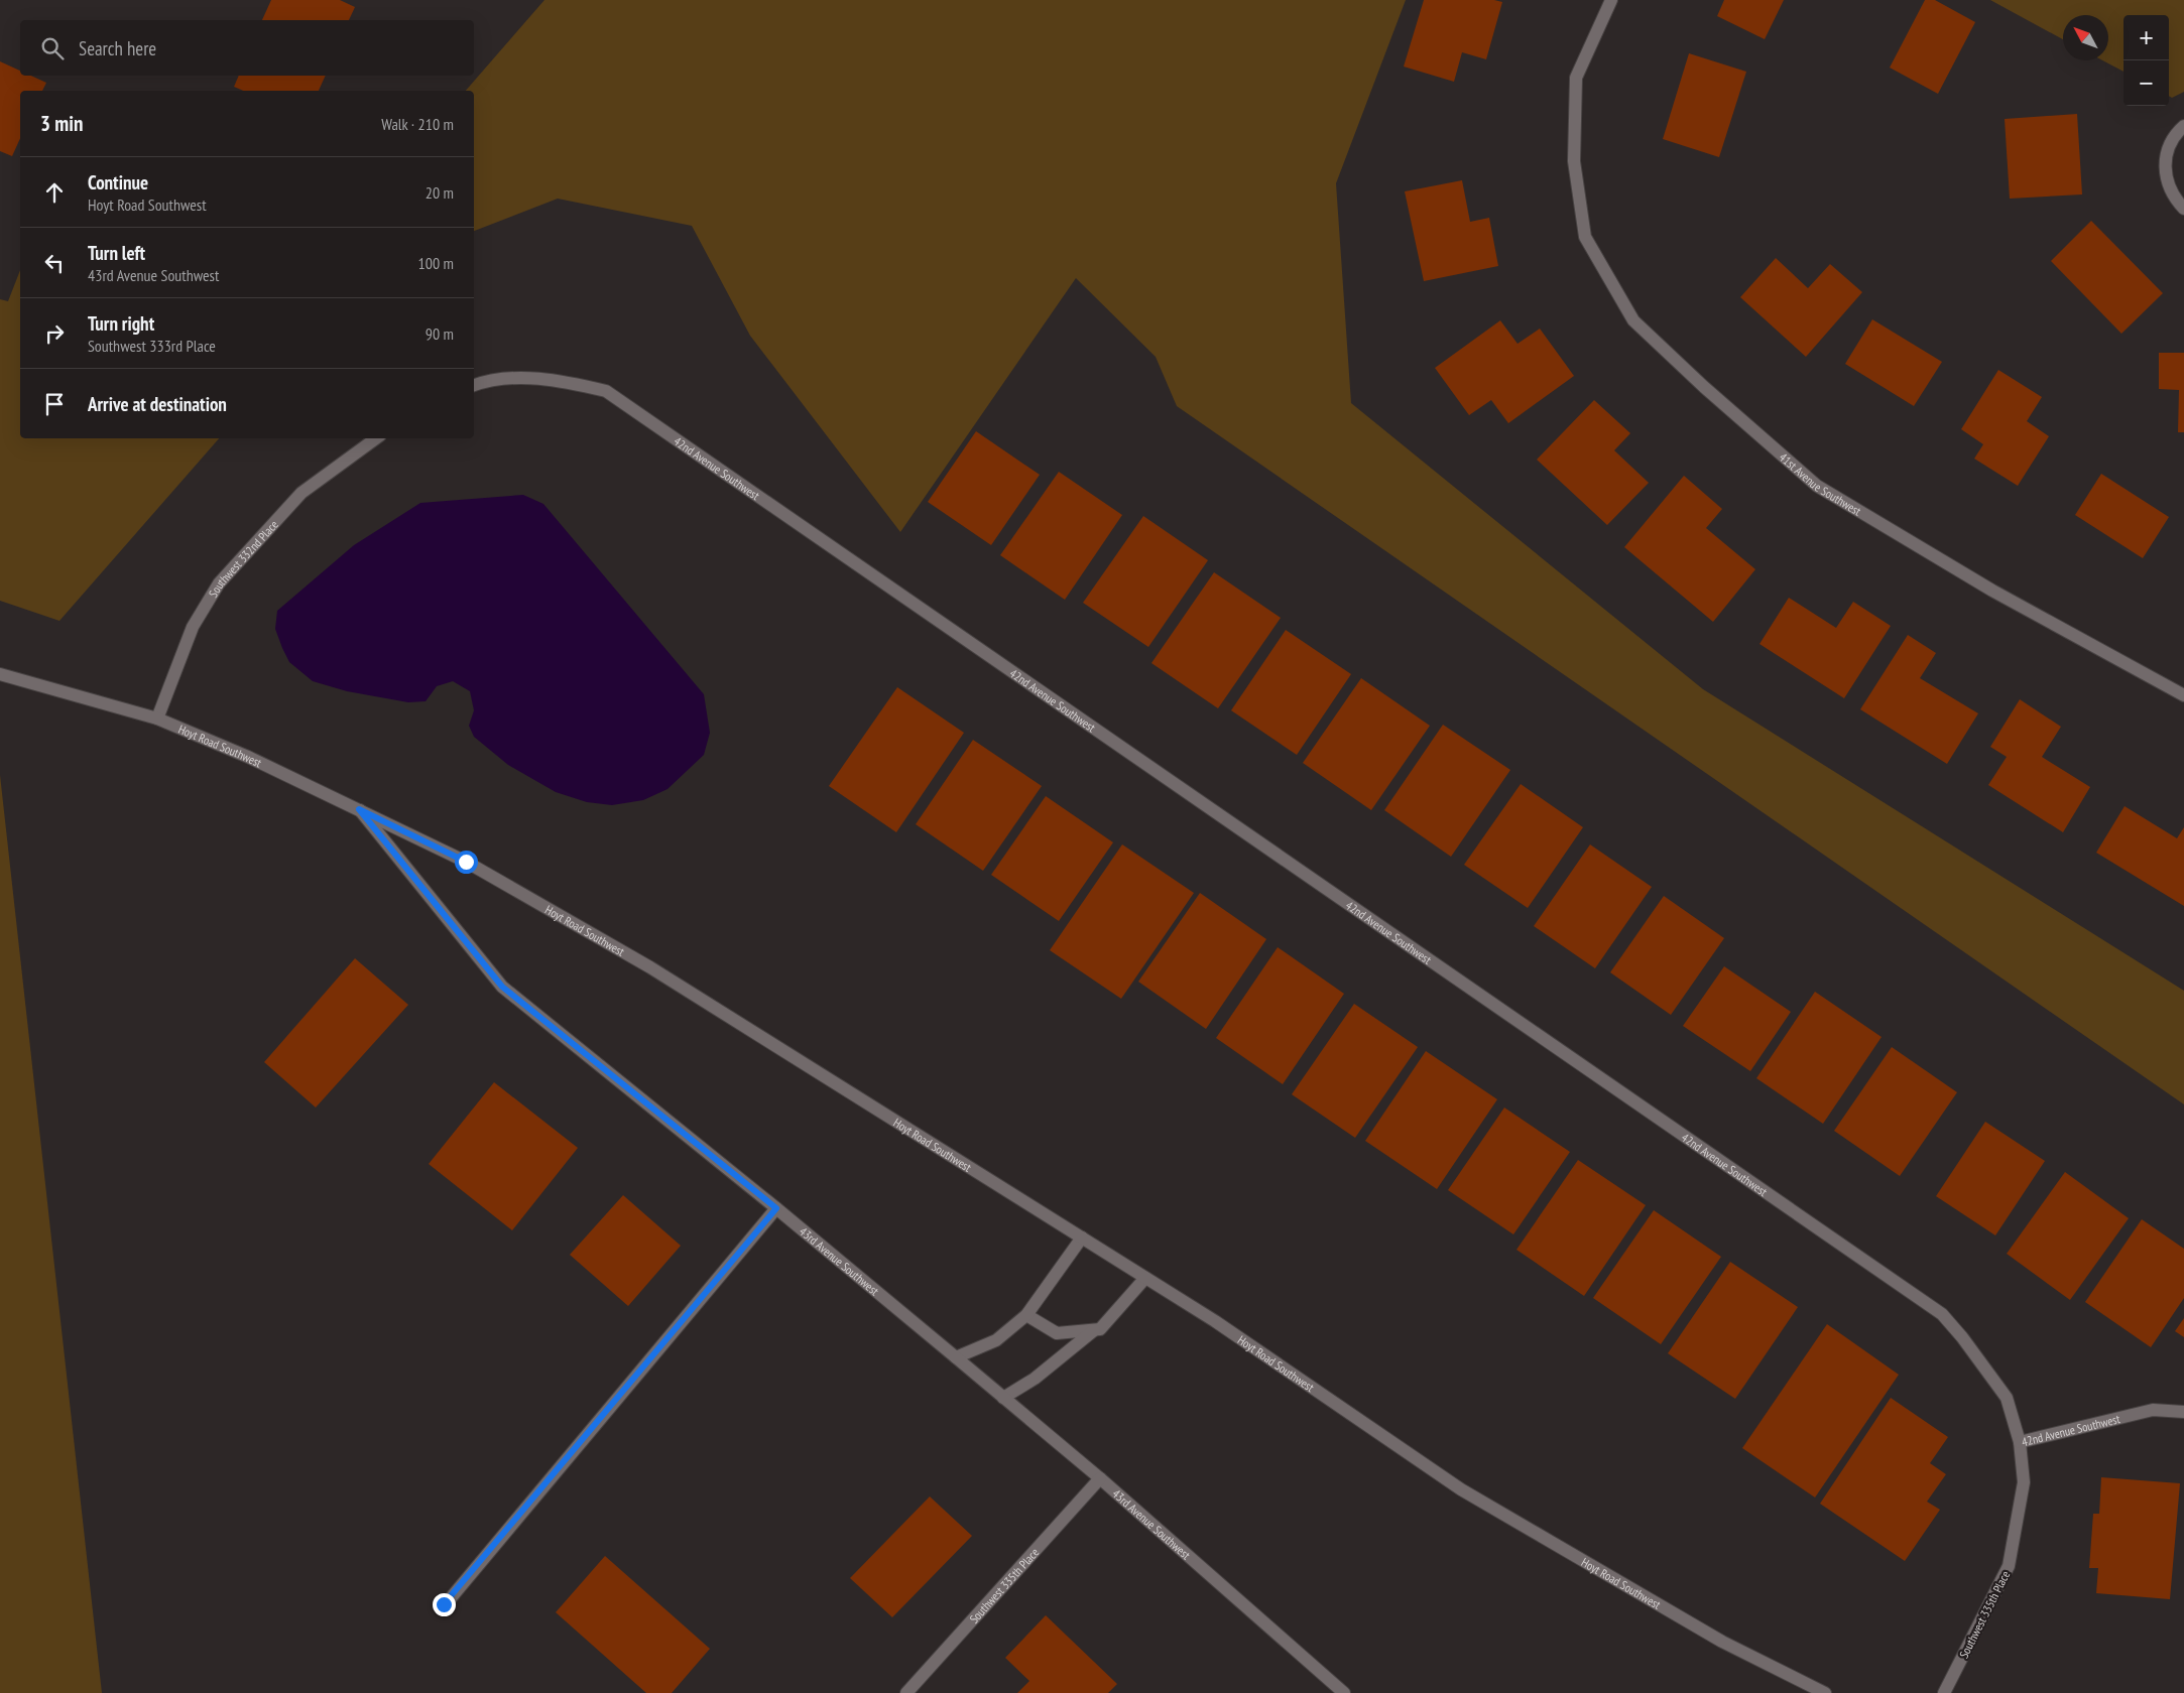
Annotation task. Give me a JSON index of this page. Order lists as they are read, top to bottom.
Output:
{
  "streets": {
    "street": [
      "42nd Avenue Southwest",
      "41st Avenue Southwest",
      "Southwest 332nd Place",
      "Hoyt Road Southwest",
      "43rd Avenue Southwest",
      "Southwest 335th Place"
    ]
  },
  "crossings": [
    ["42nd Avenue Southwest", "Southwest 335th Place"],
    ["Southwest 332nd Place", "Hoyt Road Southwest"],
    ["Hoyt Road Southwest", "43rd Avenue Southwest"],
    ["43rd Avenue Southwest", "Southwest 335th Place"]
  ],
  "north": "top left",
  "page": {
    "map_buttons": ["+", "−"],
    "search": "Search here",
    "heading": ["3 min", "Walk · 210 m"],
    "list": [
      ["Continue", "Hoyt Road Southwest", "20 m"],
      ["Turn left", "43rd Avenue Southwest", "100 m"],
      ["Turn right", "Southwest 333rd Place", "90 m"],
      "Arrive at destination"
    ]
  }
}
